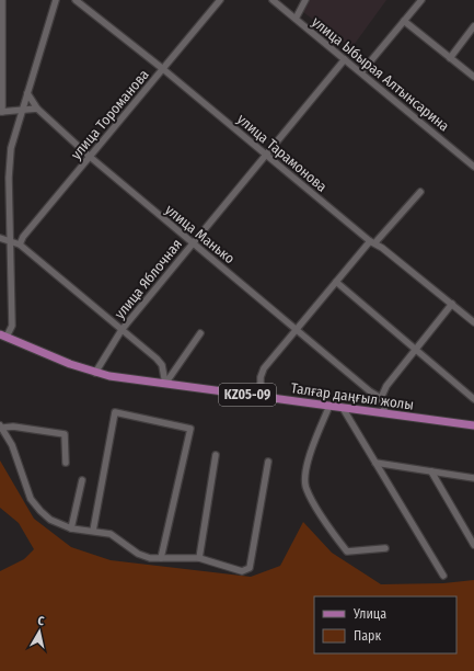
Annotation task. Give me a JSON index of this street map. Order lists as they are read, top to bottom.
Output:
{
  "streets": {
    "main road": ["KZ05-09", "Талғар даңғыл жолы"],
    "street": [
      "улица Ыбырая Алтынсарина",
      "улица Тороманова",
      "улица Тарамонова",
      "улица Манько",
      "улица Яблочная"
    ]
  },
  "crossings": [
    ["улица Ыбырая Алтынсарина", "улица Яблочная"],
    ["улица Тороманова", "улица Тарамонова"],
    ["улица Тороманова", "улица Манько"],
    ["улица Тарамонова", "улица Яблочная"],
    ["улица Манько", "улица Яблочная"],
    ["улица Яблочная", "Талғар даңғыл жолы"]
  ],
  "legend": ["Улица", "Парк"],
  "north": "top"
}
